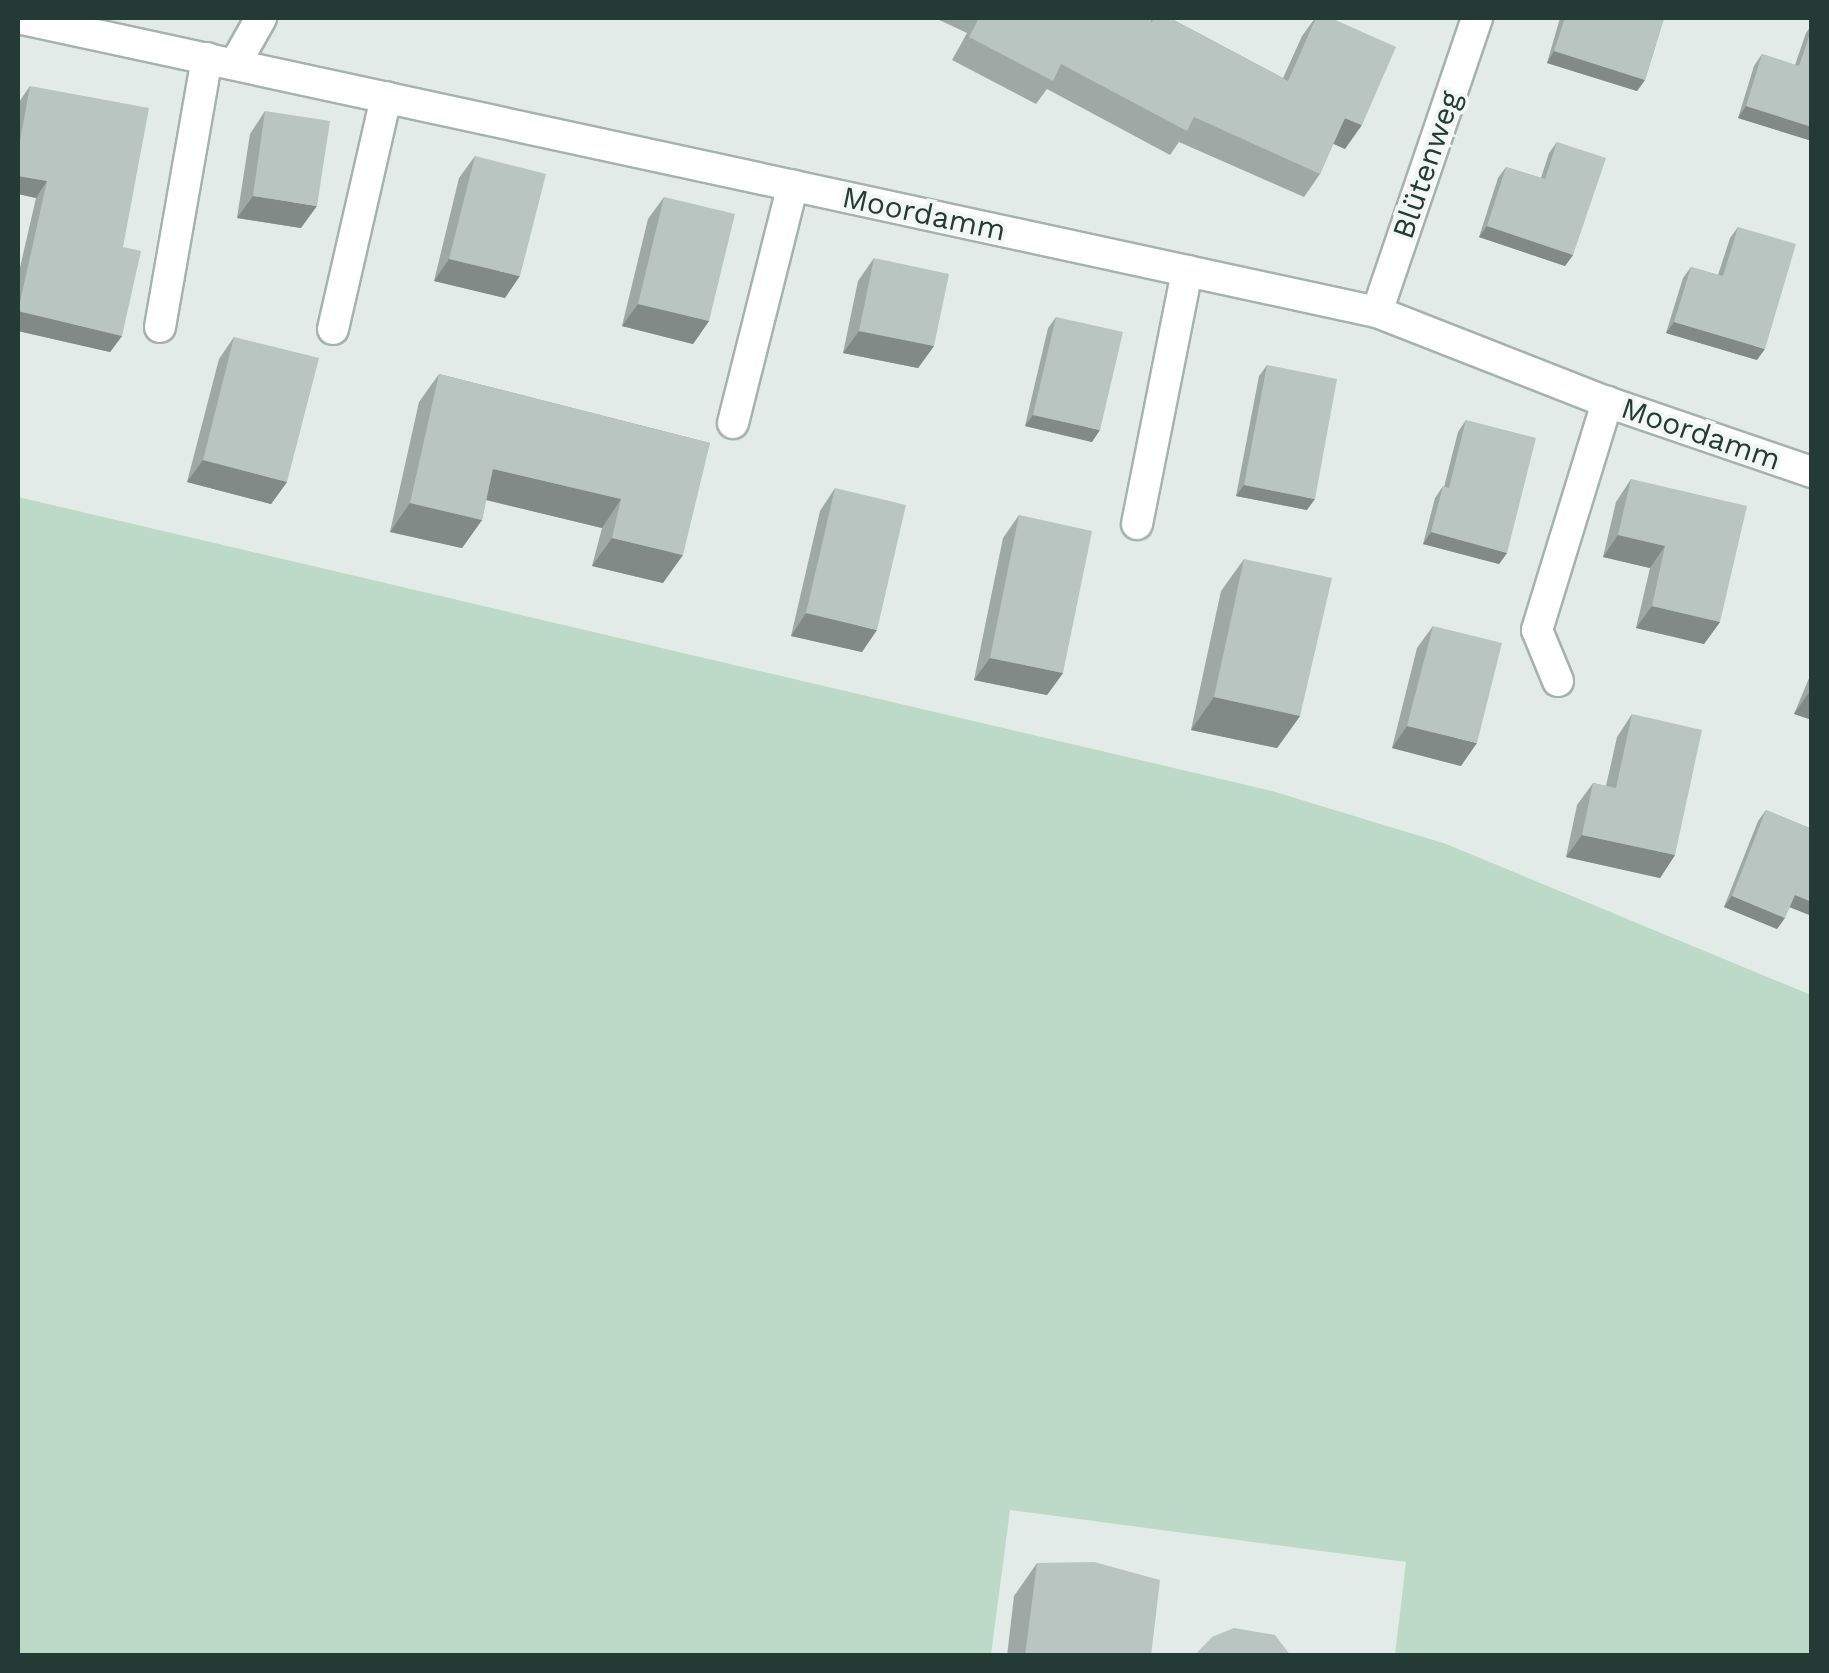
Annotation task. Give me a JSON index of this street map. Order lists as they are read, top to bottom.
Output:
{
  "streets": {
    "street": ["Blütenweg", "Moordamm"]
  },
  "crossings": [
    ["Blütenweg", "Moordamm"]
  ]
}
